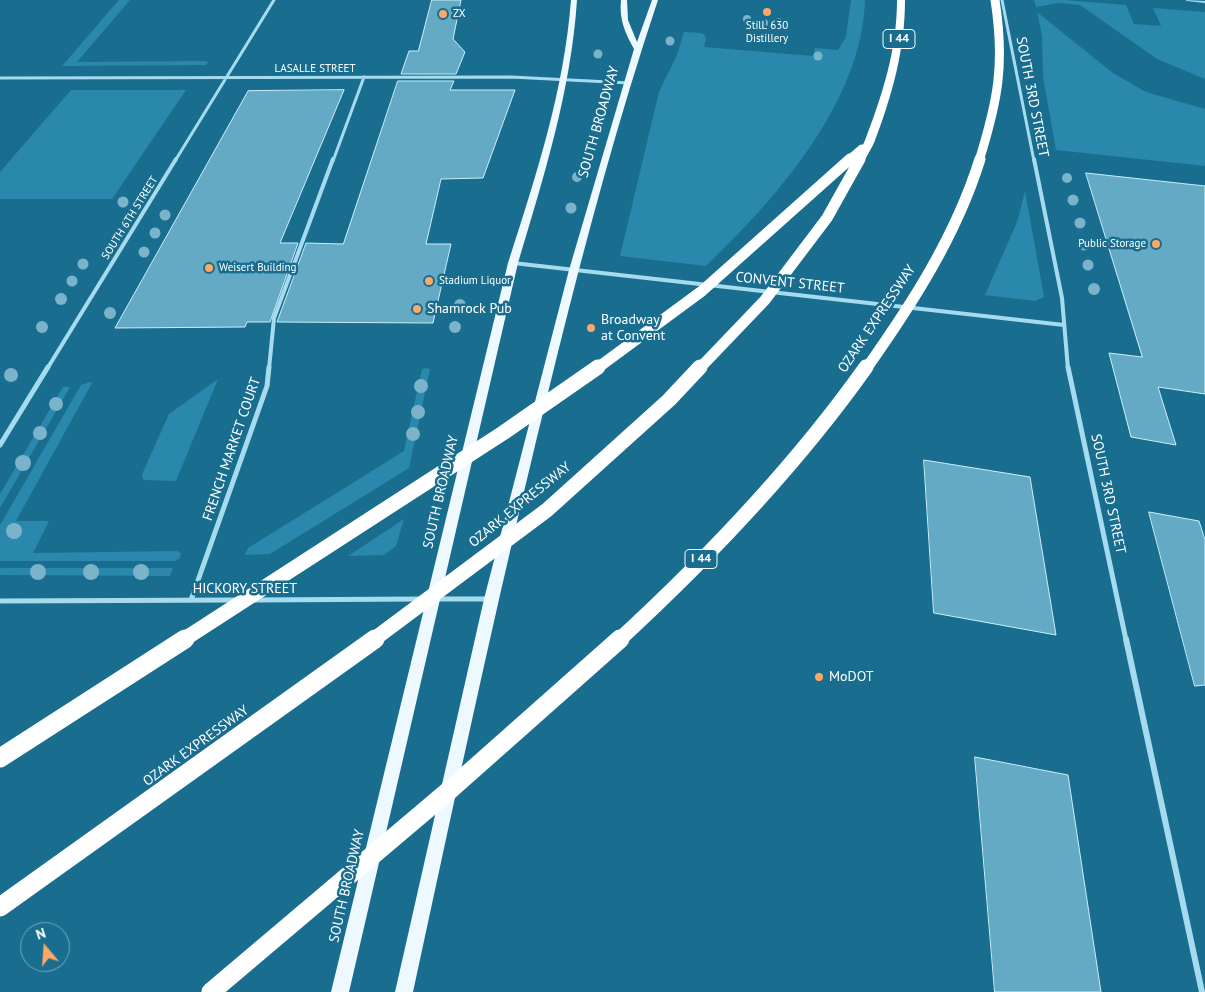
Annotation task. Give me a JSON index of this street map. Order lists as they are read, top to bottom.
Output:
{
  "streets": {
    "highway": ["I 44", "OZARK EXPRESSWAY"],
    "main road": ["SOUTH BROADWAY"],
    "street": [
      "LASALLE STREET",
      "SOUTH 3RD STREET",
      "SOUTH 6TH STREET",
      "CONVENT STREET",
      "FRENCH MARKET COURT",
      "HICKORY STREET"
    ]
  },
  "crossings": [
    ["LASALLE STREET", "SOUTH BROADWAY"],
    ["LASALLE STREET", "SOUTH 6TH STREET"],
    ["LASALLE STREET", "FRENCH MARKET COURT"],
    ["SOUTH 3RD STREET", "CONVENT STREET"],
    ["SOUTH BROADWAY", "CONVENT STREET"],
    ["SOUTH BROADWAY", "HICKORY STREET"],
    ["FRENCH MARKET COURT", "HICKORY STREET"]
  ],
  "places": [
    "StilL 630 Distillery",
    "ZX",
    "Public Storage",
    "Weisert Building",
    "Stadium Liquor",
    "Shamrock Pub",
    "Broadway at Convent",
    "MoDOT"
  ],
  "north": "top"
}
